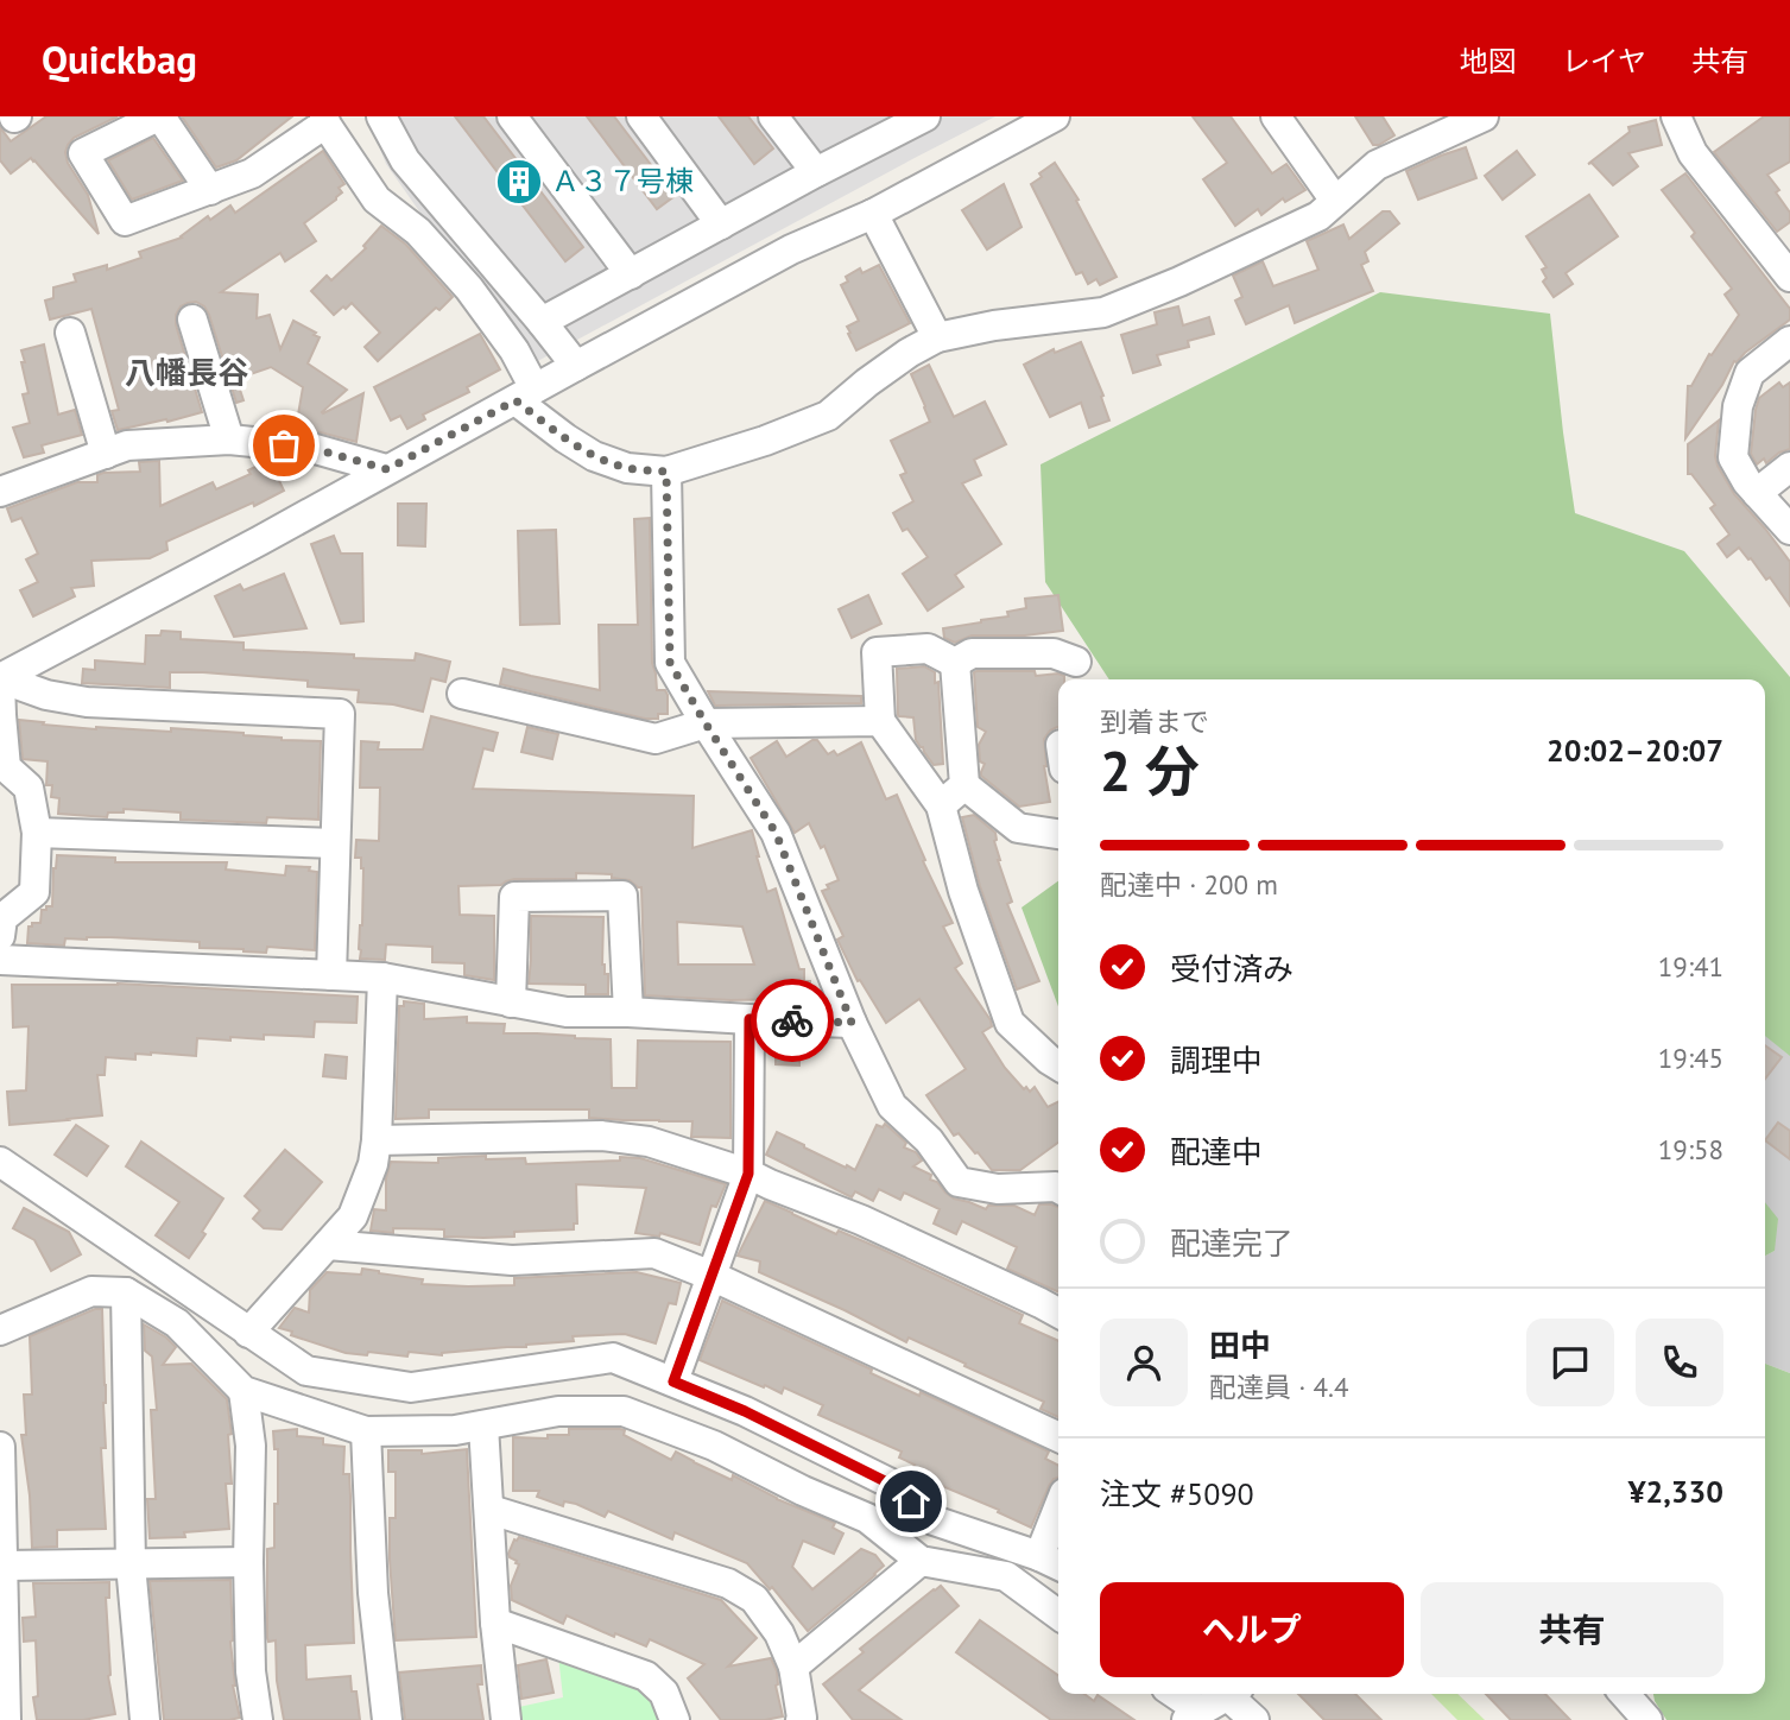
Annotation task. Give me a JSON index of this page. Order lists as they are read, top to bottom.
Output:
{
  "districts": ["八幡長谷"],
  "places": {
    "building": ["Ａ３７号棟"]
  },
  "page": {
    "header": "Quickbag",
    "nav": ["地図", "レイヤ", "共有"],
    "heading": ["2 分", "到着まで", "20:02–20:07"],
    "panel": [
      "田中",
      "配達員 · 4.4",
      "注文 #5090",
      "¥2,330"
    ],
    "bar": "配達中 · 200 m",
    "list": [
      ["受付済み", "19:41"],
      ["調理中", "19:45"],
      ["配達中", "19:58"],
      "配達完了"
    ],
    "buttons": ["ヘルプ", "共有"]
  }
}
